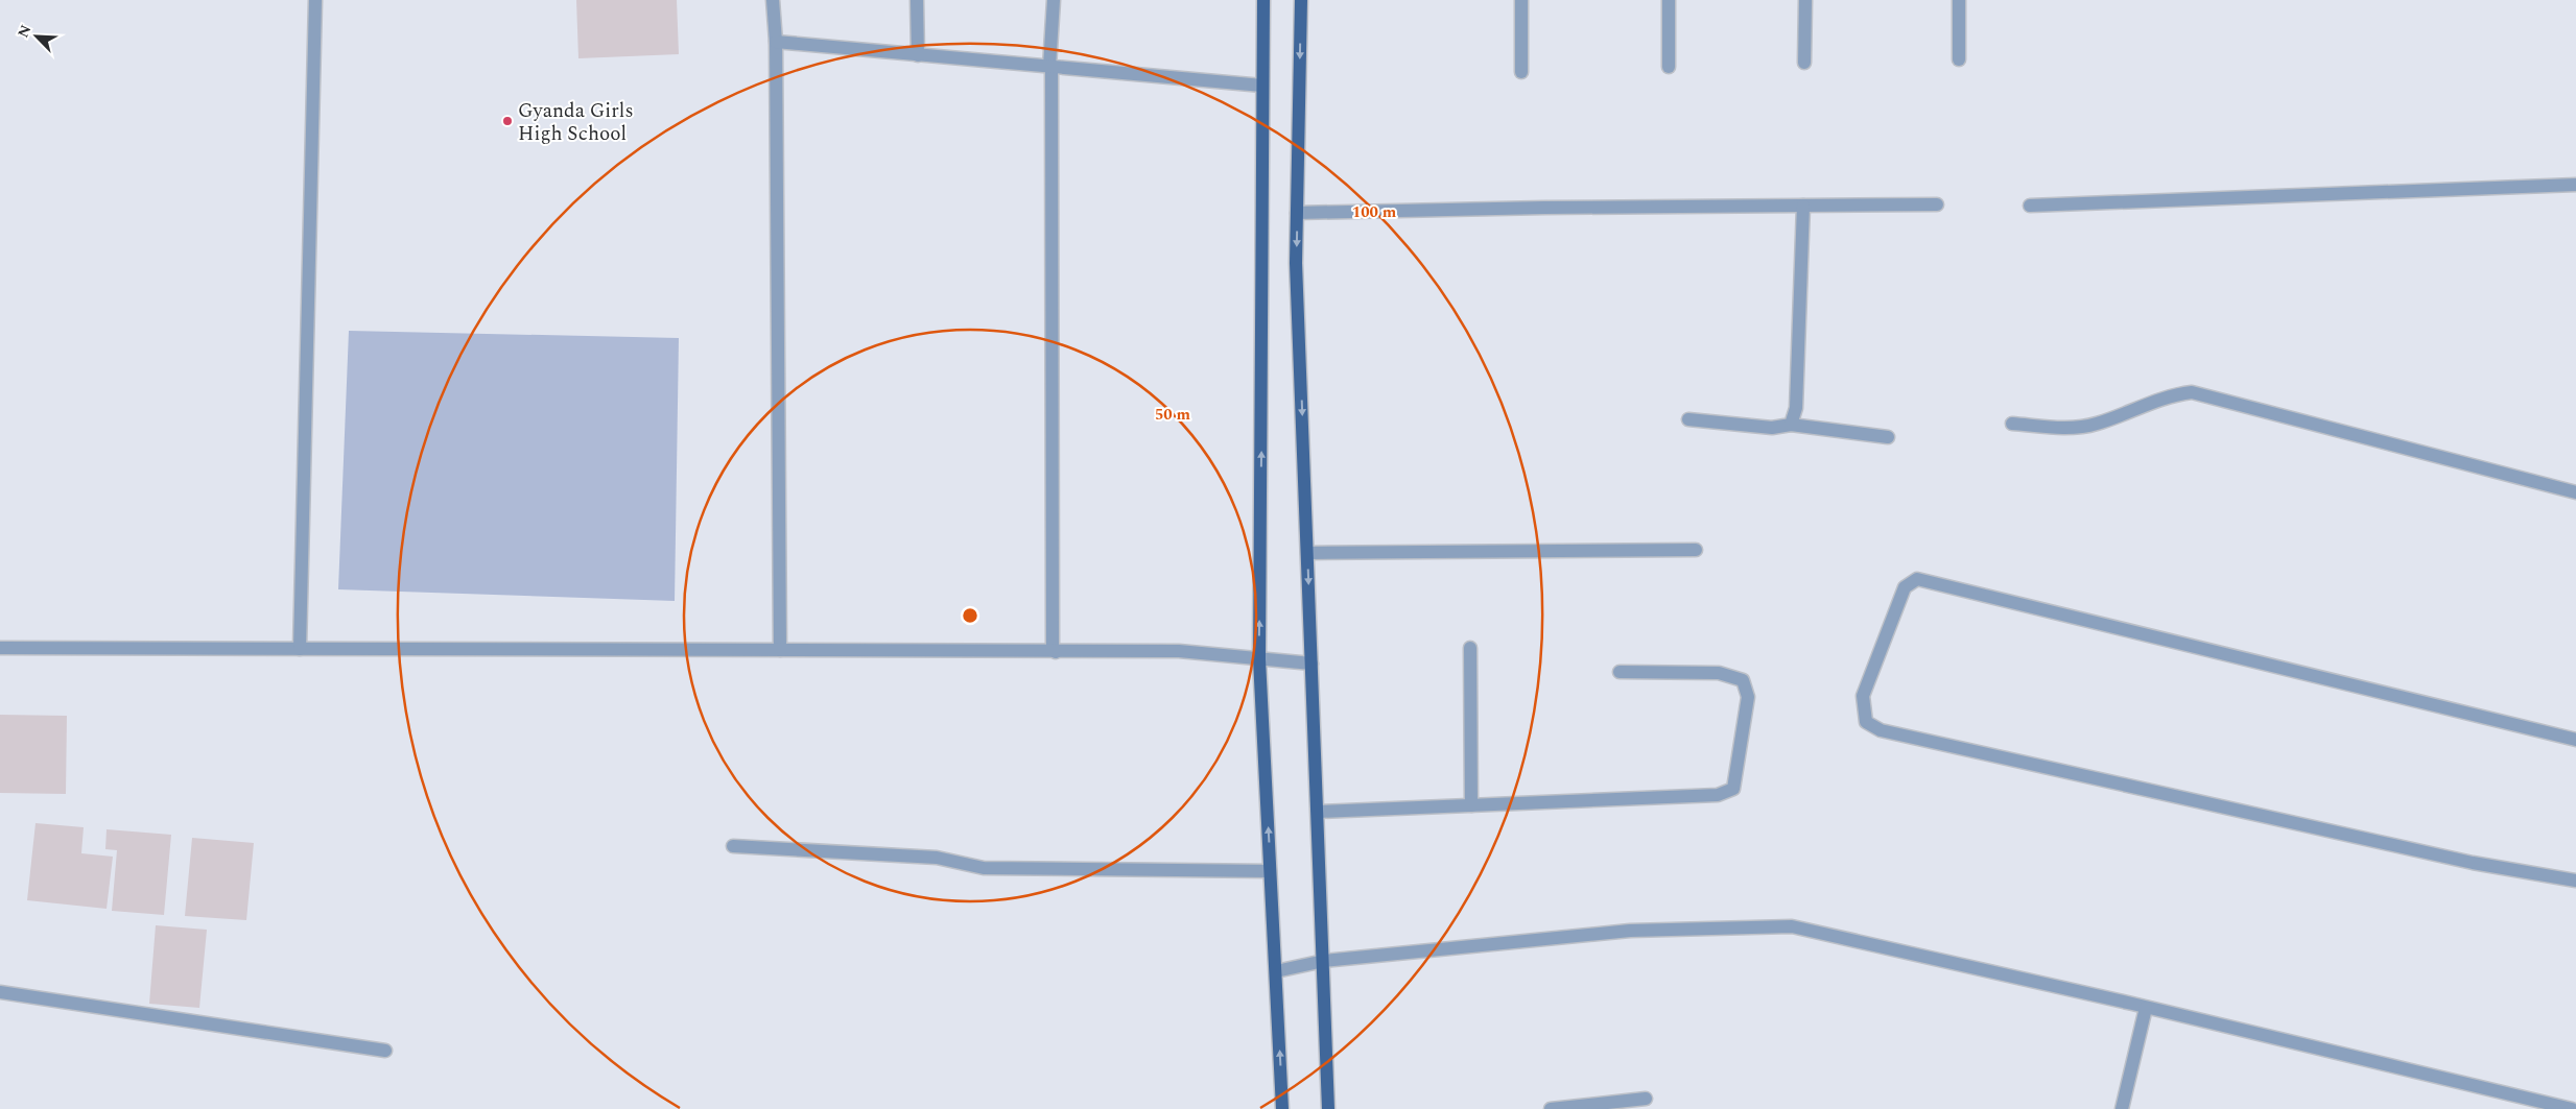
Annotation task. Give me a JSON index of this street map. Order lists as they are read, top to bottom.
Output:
{
  "places": ["Gyanda Girls High School"],
  "north": "top left",
  "rings": ["100 m", "50 m"]
}
